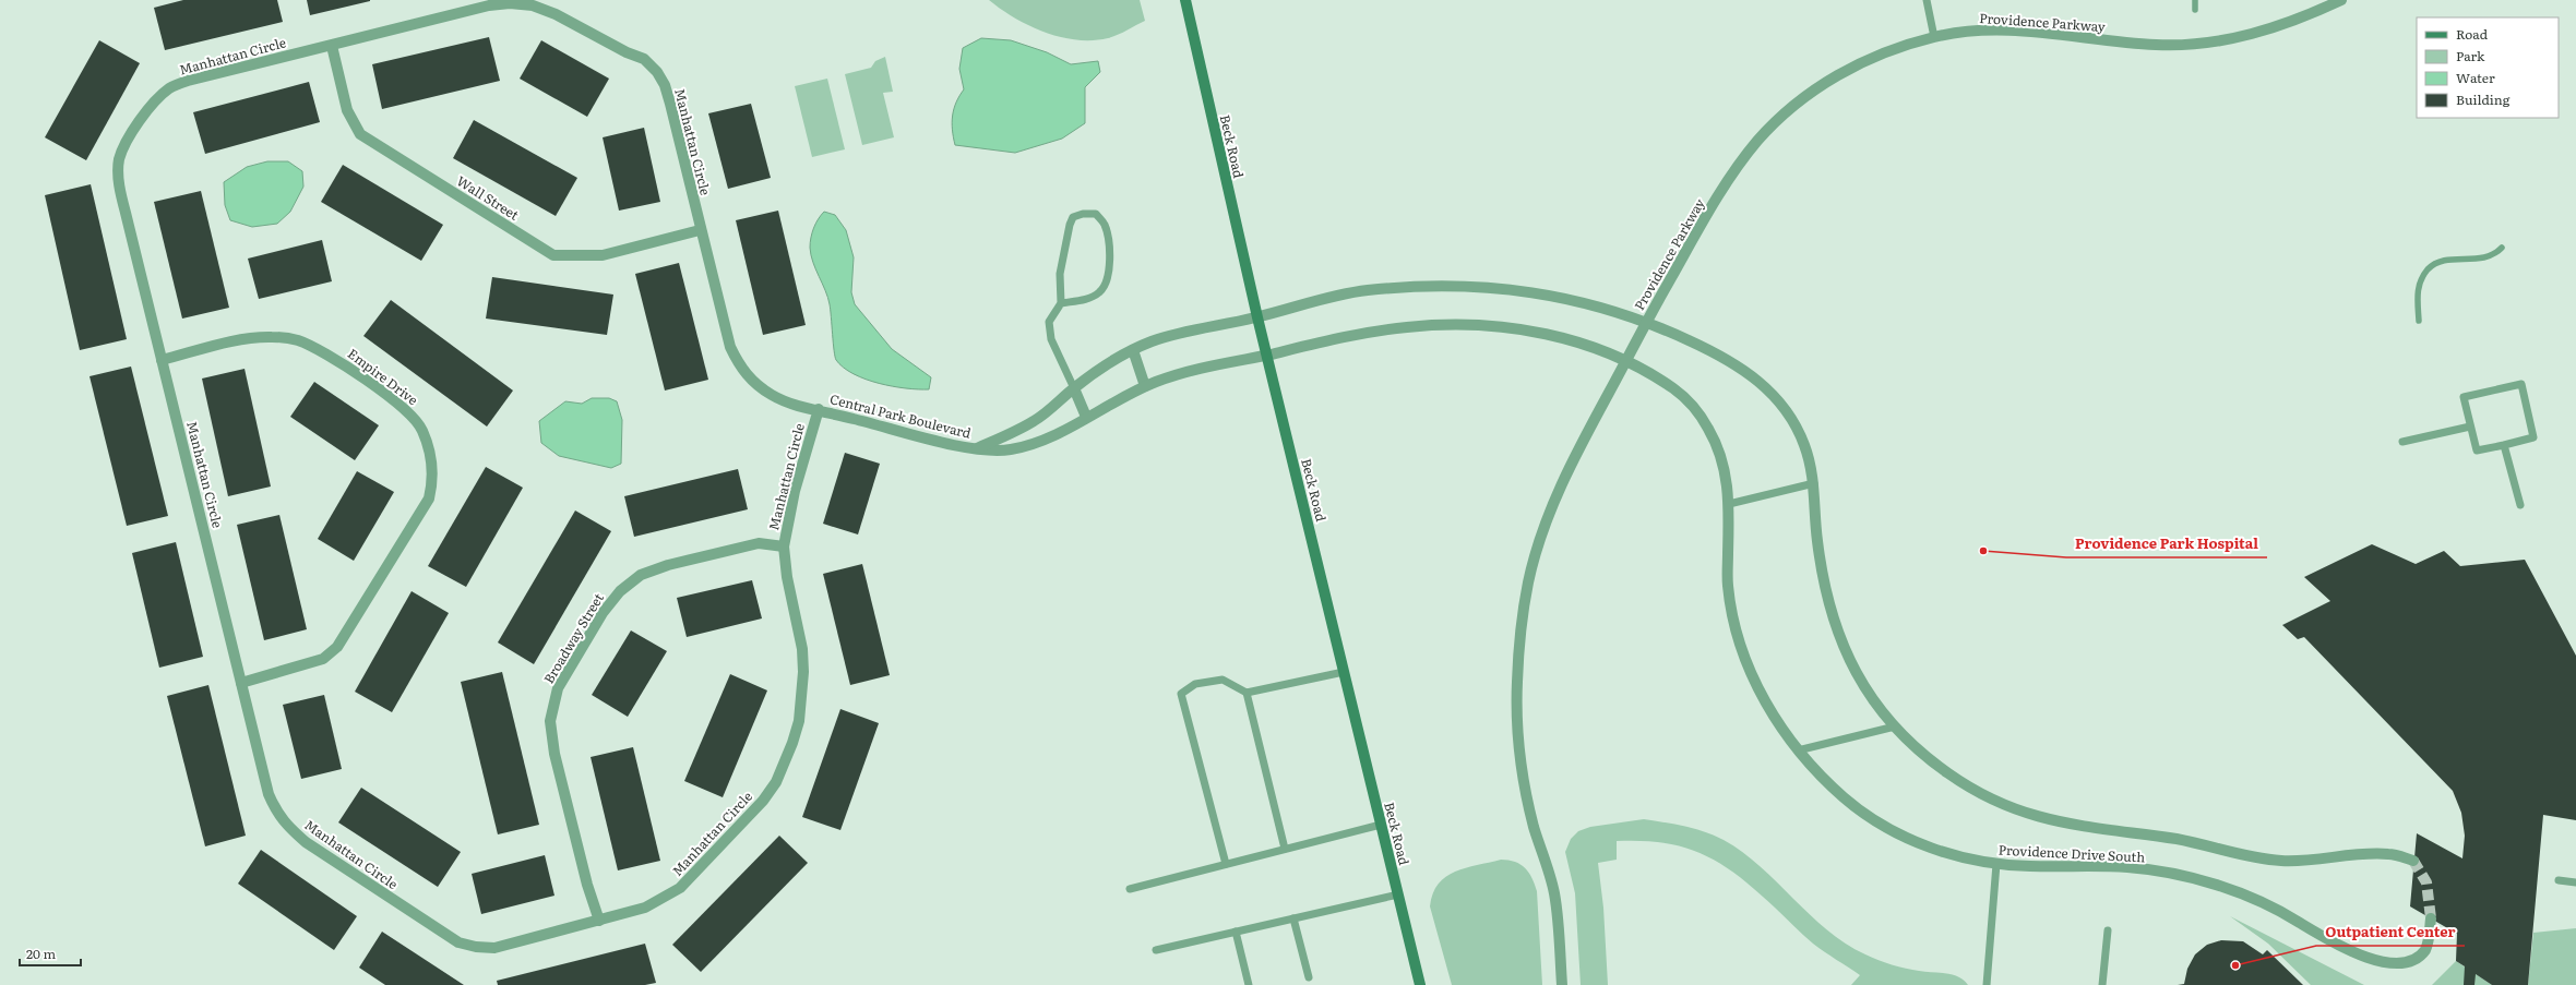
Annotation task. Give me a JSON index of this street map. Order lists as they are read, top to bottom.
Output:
{
  "streets": {
    "main road": ["Beck Road"],
    "street": [
      "Providence Parkway",
      "Manhattan Circle",
      "Wall Street",
      "Empire Drive",
      "Central Park Boulevard",
      "Broadway Street",
      "Providence Drive South"
    ]
  },
  "crossings": [
    ["Providence Parkway", "Providence Drive South"],
    ["Manhattan Circle", "Wall Street"],
    ["Manhattan Circle", "Empire Drive"],
    ["Manhattan Circle", "Central Park Boulevard"],
    ["Manhattan Circle", "Broadway Street"],
    ["Beck Road", "Central Park Boulevard"],
    ["Beck Road", "Providence Drive South"],
    ["Central Park Boulevard", "Providence Drive South"]
  ],
  "places": ["Providence Park Hospital", "Outpatient Center"],
  "legend": [
    "Road",
    "Park",
    "Water",
    "Building"
  ],
  "scale_bar": "20 m"
}
